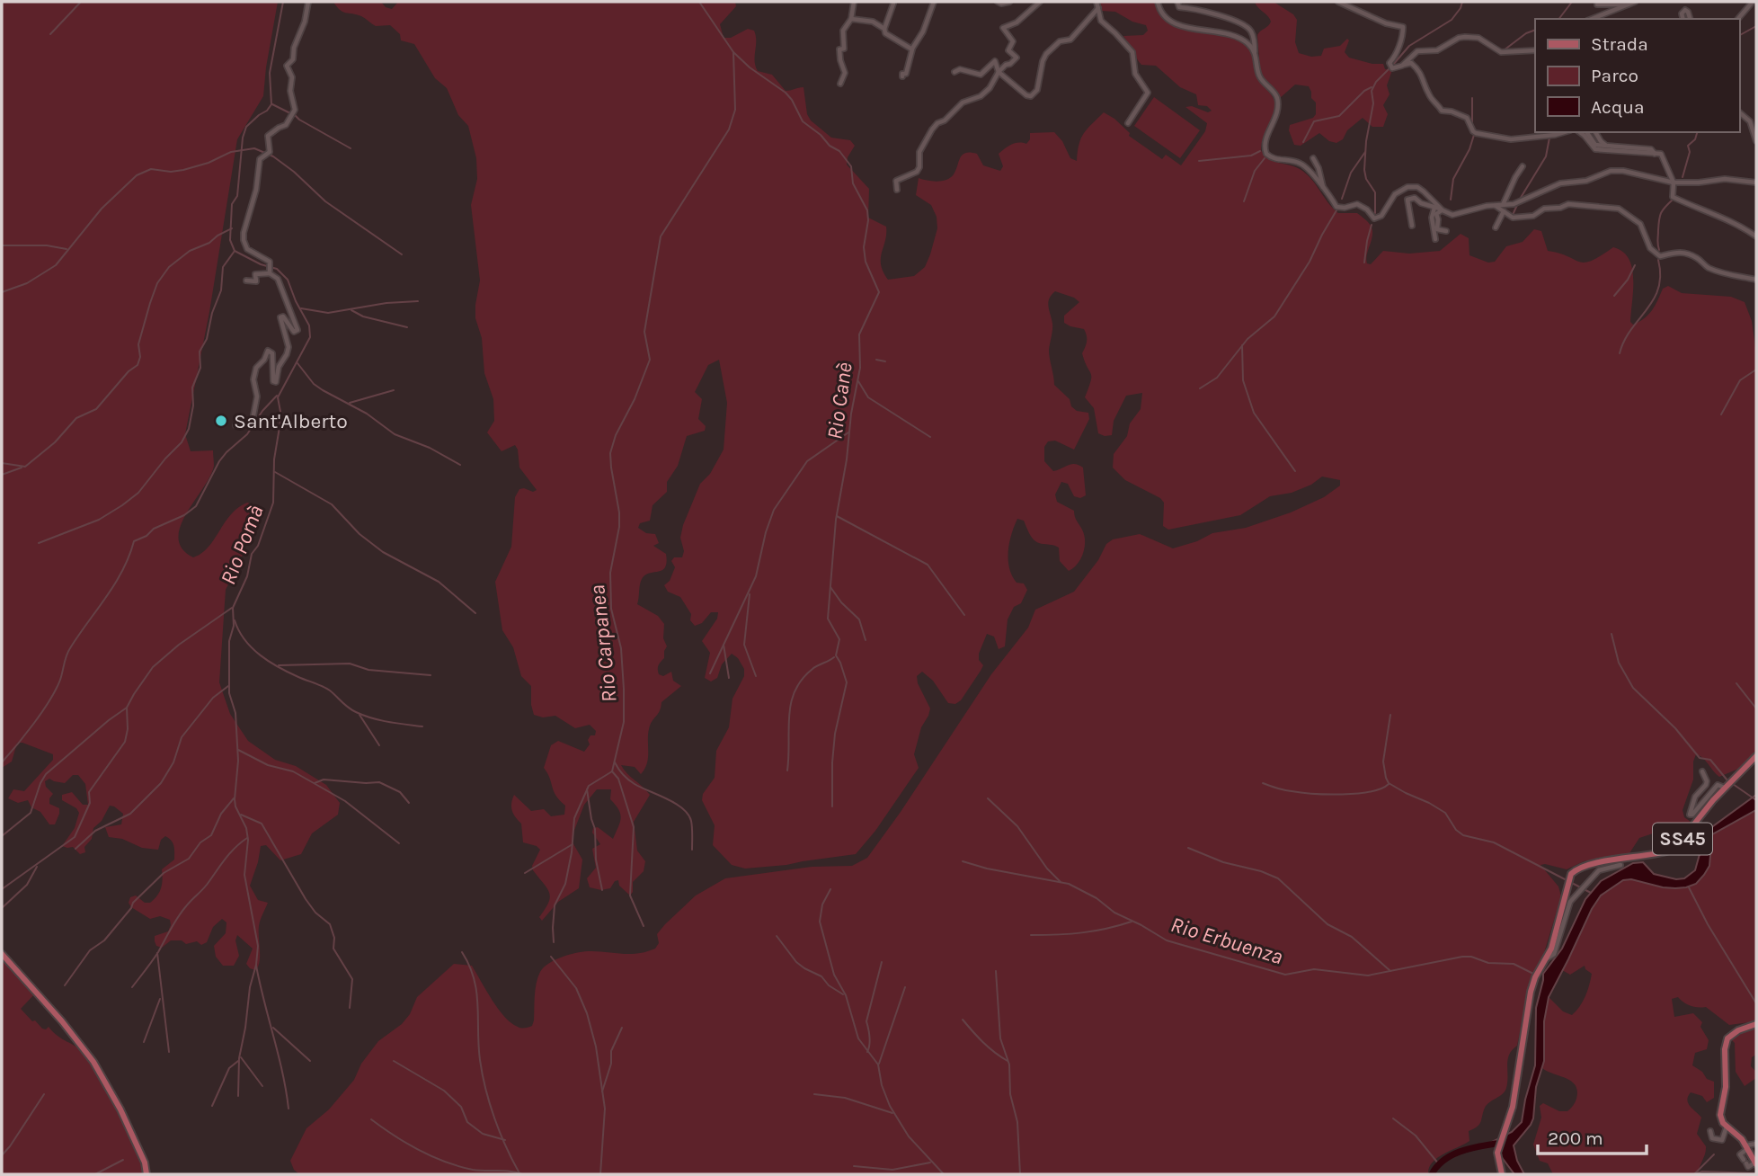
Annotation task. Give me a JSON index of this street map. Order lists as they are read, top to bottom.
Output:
{
  "streets": {
    "main road": ["SS45"]
  },
  "water": [
    "Rio Canè",
    "Rio Pomà",
    "Rio Carpanea",
    "Rio Erbuenza"
  ],
  "places": ["Sant'Alberto"],
  "legend": ["Strada", "Parco", "Acqua"],
  "scale_bar": "200 m"
}
